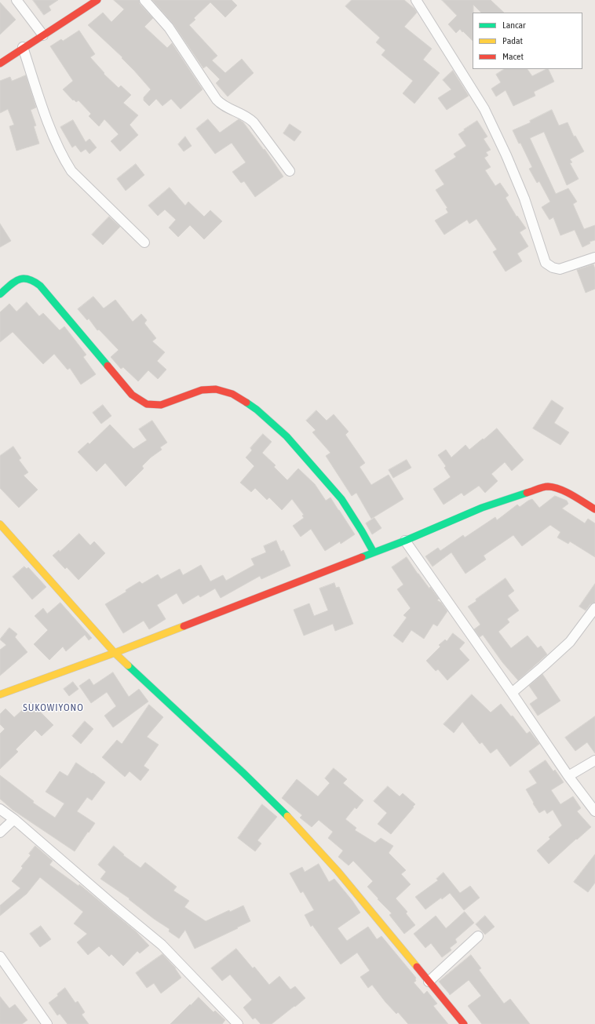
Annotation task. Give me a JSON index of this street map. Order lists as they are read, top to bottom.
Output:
{
  "districts": ["SUKOWIYONO"],
  "legend": ["Lancar", "Padat", "Macet"]
}
